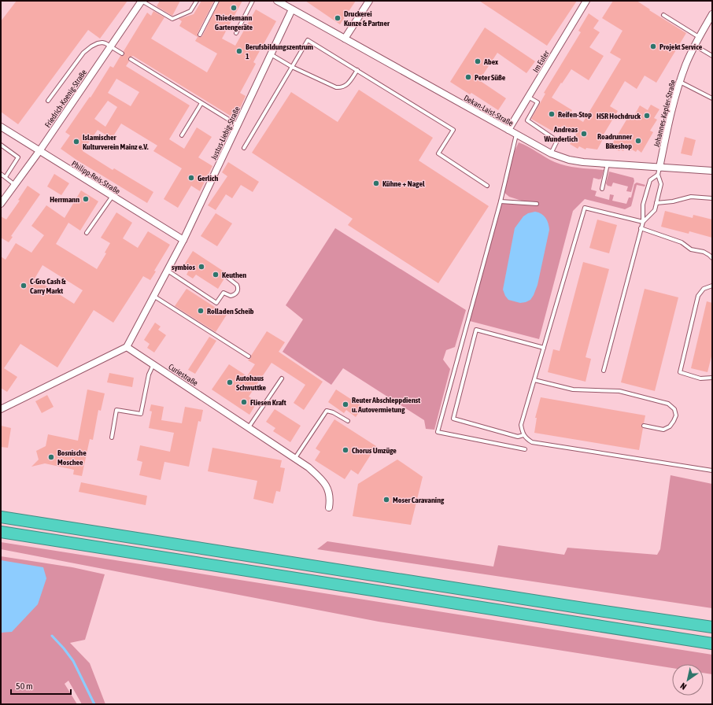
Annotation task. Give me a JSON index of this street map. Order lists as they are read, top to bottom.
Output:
{
  "streets": {
    "street": [
      "Im Euler",
      "Friedrich-Koenig-Straße",
      "Dekan-Laist-Straße",
      "Johannes-Kepler-Straße",
      "Justus-Liebig-Straße",
      "Philipp-Reis-Straße",
      "Curiestraße"
    ]
  },
  "crossings": [
    ["Im Euler", "Dekan-Laist-Straße"],
    ["Friedrich-Koenig-Straße", "Philipp-Reis-Straße"],
    ["Dekan-Laist-Straße", "Johannes-Kepler-Straße"],
    ["Dekan-Laist-Straße", "Justus-Liebig-Straße"],
    ["Justus-Liebig-Straße", "Philipp-Reis-Straße"],
    ["Justus-Liebig-Straße", "Curiestraße"]
  ],
  "places": [
    "Thiedemann Gartengeräte",
    "Druckerei Kunze & Partner",
    "Projekt Service",
    "Berufsbildungszentrum 1",
    "Abex",
    "Peter Süße",
    "Reifen-Stop",
    "HSR Hochdruck",
    "Andreas Wunderlich",
    "Roadrunner Bikeshop",
    "Islamischer Kulturverein Mainz e.V.",
    "Gerlich",
    "Kühne + Nagel",
    "Herrmann",
    "symbios",
    "Keuthen",
    "C-Gro Cash & Carry Markt",
    "Rolladen Scheib",
    "Autohaus Schwuttke",
    "Fliesen Kraft",
    "Reuter Abschleppdienst u. Autovermietung",
    "Chorus Umzüge",
    "Bosnische Moschee",
    "Moser Caravaning"
  ],
  "scale_bar": "50 m",
  "north": "bottom left"
}
